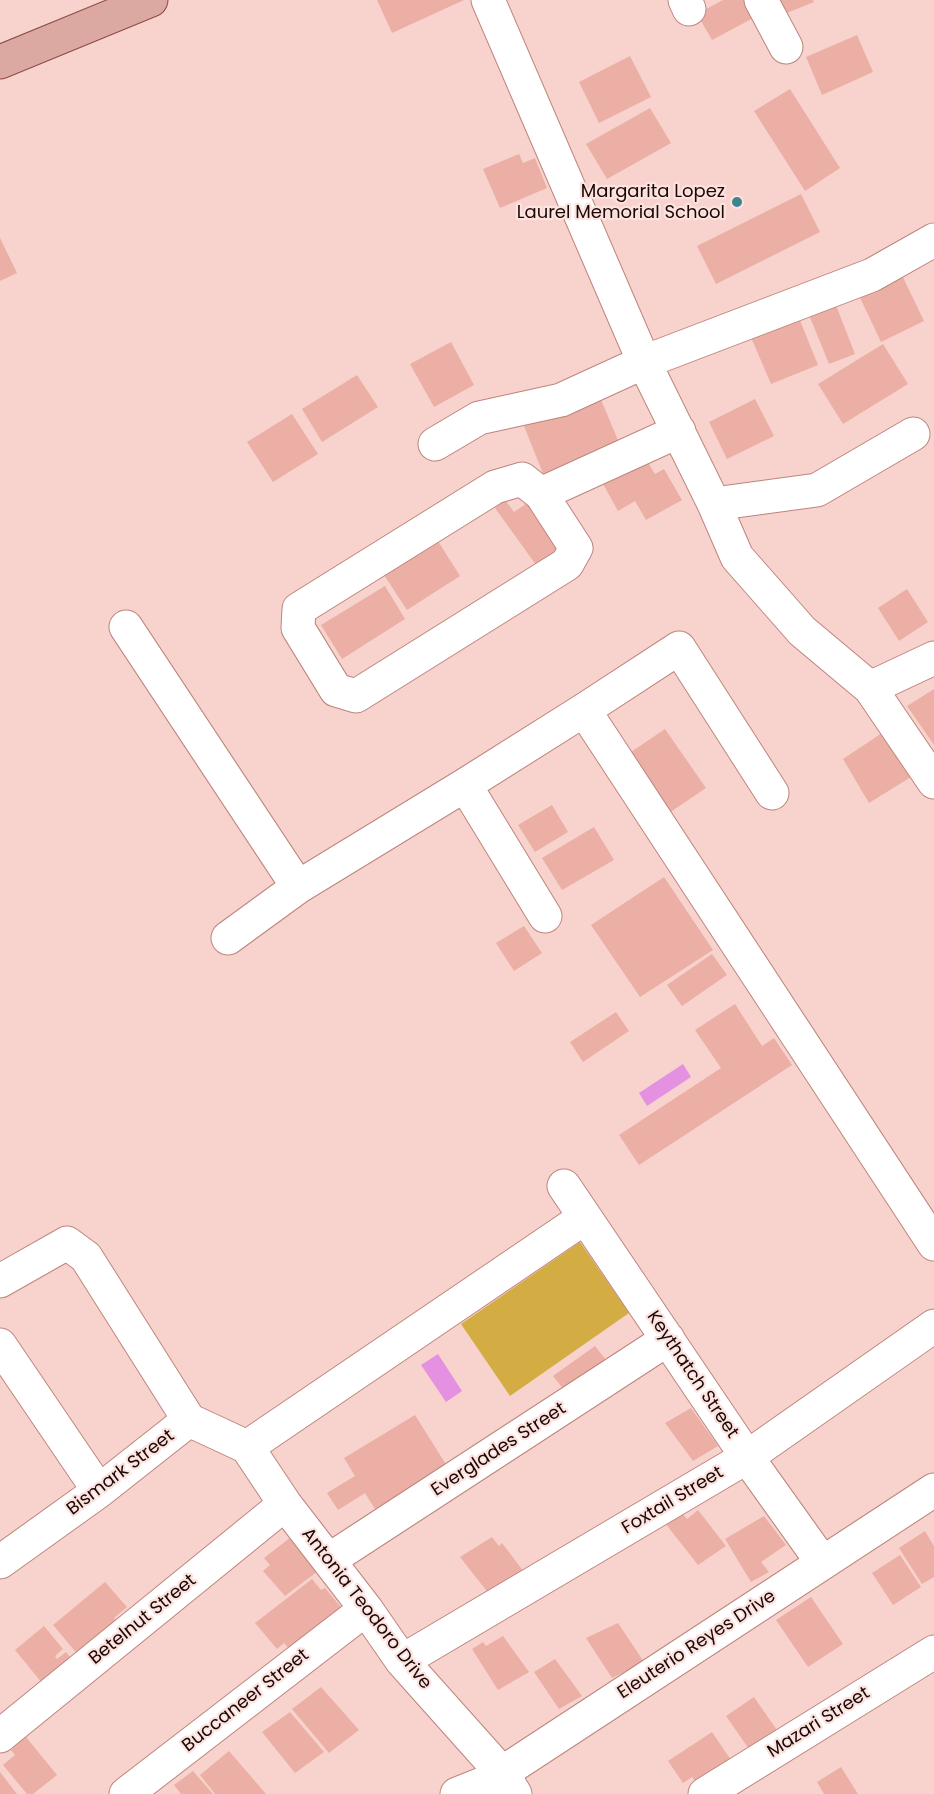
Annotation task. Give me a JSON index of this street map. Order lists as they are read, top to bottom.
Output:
{
  "streets": {
    "street": [
      "Keythatch Street",
      "Everglades Street",
      "Bismark Street",
      "Foxtail Street",
      "Antonia Teodoro Drive",
      "Betelnut Street",
      "Eleuterio Reyes Drive",
      "Buccaneer Street",
      "Mazari Street"
    ]
  },
  "crossings": [
    ["Keythatch Street", "Everglades Street"],
    ["Keythatch Street", "Foxtail Street"],
    ["Keythatch Street", "Eleuterio Reyes Drive"],
    ["Everglades Street", "Antonia Teodoro Drive"],
    ["Bismark Street", "Antonia Teodoro Drive"],
    ["Foxtail Street", "Antonia Teodoro Drive"],
    ["Antonia Teodoro Drive", "Betelnut Street"],
    ["Antonia Teodoro Drive", "Eleuterio Reyes Drive"],
    ["Antonia Teodoro Drive", "Buccaneer Street"]
  ],
  "places": ["Margarita Lopez Laurel Memorial School"]
}
